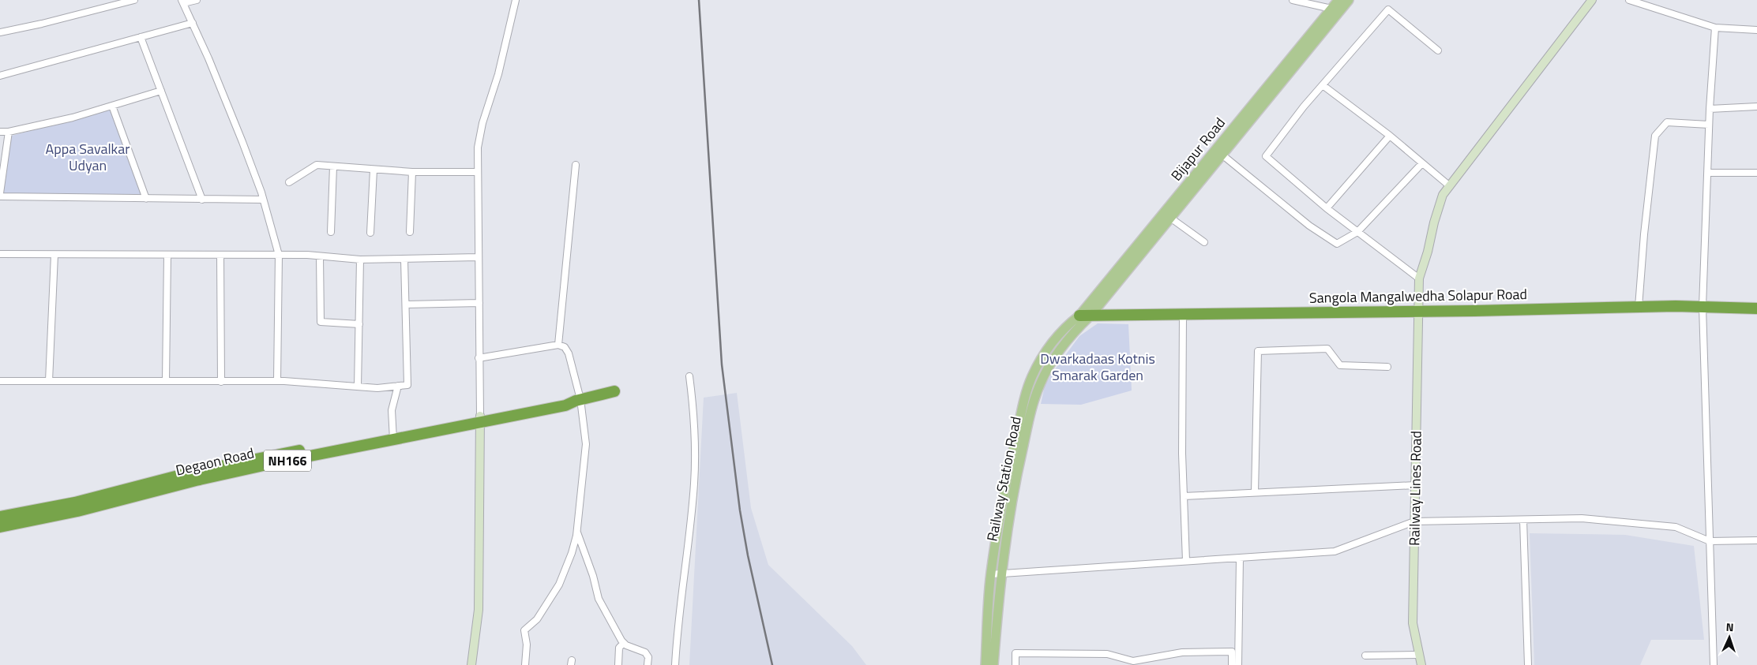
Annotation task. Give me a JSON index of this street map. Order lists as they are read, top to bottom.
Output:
{
  "streets": {
    "highway": ["Sangola Mangalwedha Solapur Road", "NH166", "Degaon Road"],
    "main road": ["Bijapur Road", "Railway Station Road"],
    "street": ["Railway Lines Road"]
  },
  "crossings": [
    ["Bijapur Road", "Sangola Mangalwedha Solapur Road"],
    ["Bijapur Road", "Railway Station Road"],
    ["Sangola Mangalwedha Solapur Road", "Railway Station Road"],
    ["Sangola Mangalwedha Solapur Road", "Railway Lines Road"]
  ],
  "parks": ["Appa Savalkar Udyan", "Dwarkadaas Kotnis Smarak Garden"],
  "north": "top"
}
